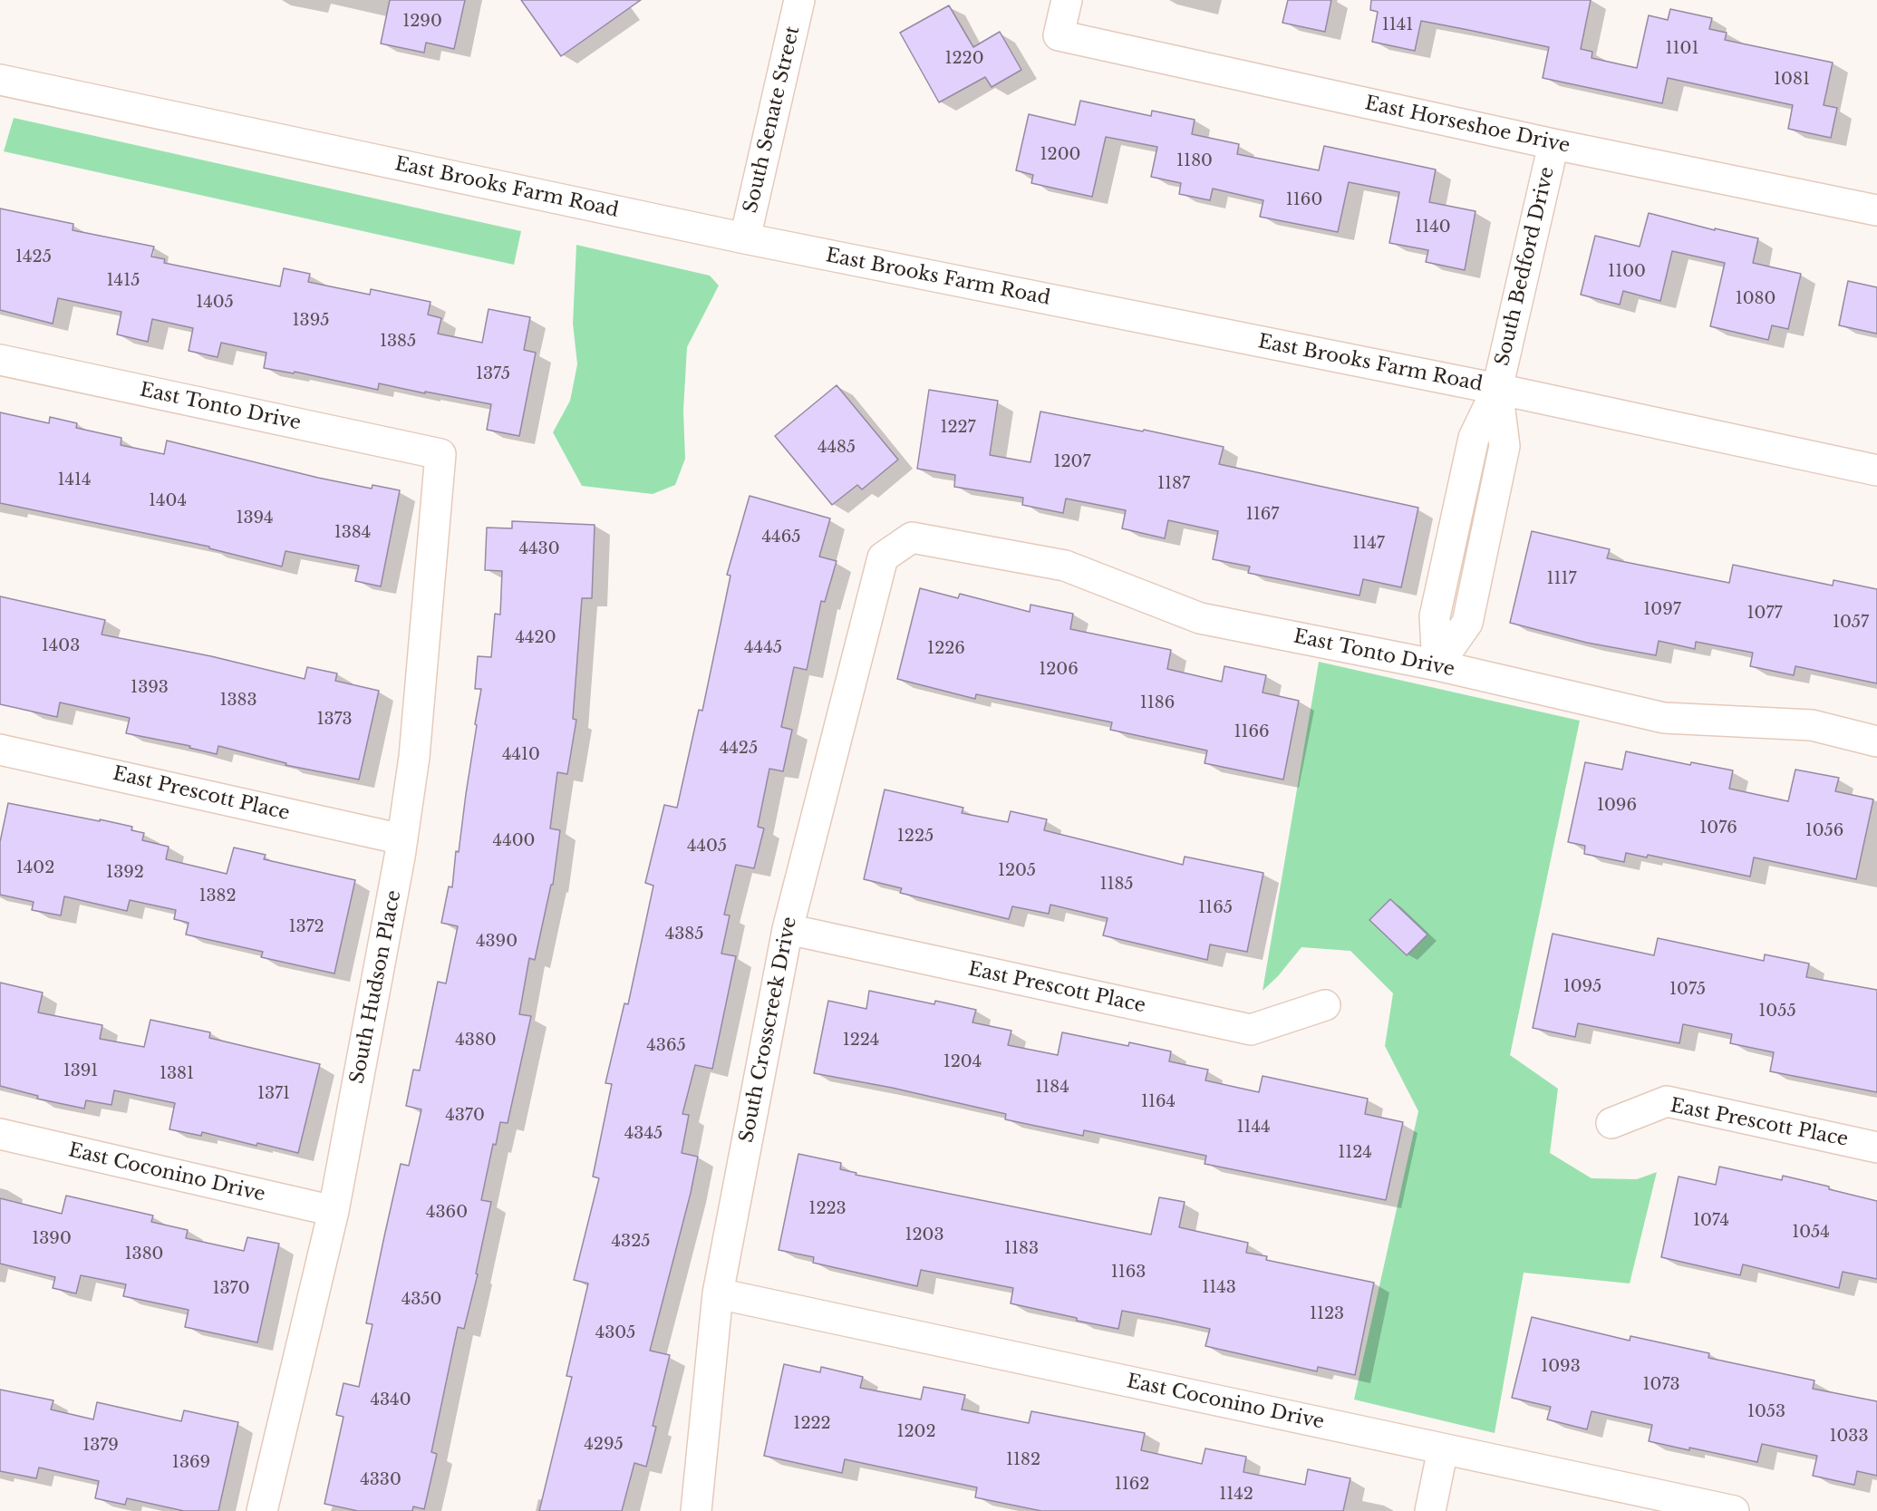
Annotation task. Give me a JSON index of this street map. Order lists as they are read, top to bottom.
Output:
{
  "streets": {
    "street": [
      "South Senate Street",
      "East Horseshoe Drive",
      "East Brooks Farm Road",
      "South Bedford Drive",
      "East Tonto Drive",
      "East Prescott Place",
      "South Hudson Place",
      "South Crosscreek Drive",
      "East Coconino Drive"
    ]
  },
  "crossings": [
    ["South Senate Street", "East Brooks Farm Road"],
    ["East Horseshoe Drive", "South Bedford Drive"],
    ["East Brooks Farm Road", "South Bedford Drive"],
    ["South Bedford Drive", "East Tonto Drive"],
    ["East Tonto Drive", "South Hudson Place"],
    ["East Tonto Drive", "South Crosscreek Drive"],
    ["East Prescott Place", "South Hudson Place"],
    ["East Prescott Place", "South Crosscreek Drive"],
    ["South Hudson Place", "East Coconino Drive"],
    ["South Crosscreek Drive", "East Coconino Drive"]
  ],
  "house_numbers": [
    "1290",
    "1141",
    "1101",
    "1220",
    "1081",
    "1200",
    "1180",
    "1160",
    "1140",
    "1425",
    "1100",
    "1415",
    "1080",
    "1405",
    "1395",
    "1385",
    "1375",
    "1227",
    "4485",
    "1207",
    "1414",
    "1187",
    "1404",
    "1167",
    "1394",
    "1384",
    "4465",
    "1147",
    "4430",
    "1117",
    "1097",
    "1077",
    "1057",
    "4420",
    "1403",
    "4445",
    "1226",
    "1206",
    "1393",
    "1383",
    "1186",
    "1373",
    "1166",
    "4425",
    "4410",
    "1096",
    "1076",
    "1056",
    "1225",
    "4400",
    "4405",
    "1402",
    "1205",
    "1392",
    "1185",
    "1382",
    "1165",
    "1372",
    "4385",
    "4390",
    "1095",
    "1075",
    "1055",
    "4380",
    "1224",
    "4365",
    "1204",
    "1391",
    "1381",
    "1184",
    "1371",
    "1164",
    "4370",
    "1144",
    "4345",
    "1124",
    "1223",
    "4360",
    "1074",
    "1054",
    "1203",
    "1390",
    "4325",
    "1183",
    "1380",
    "1163",
    "1143",
    "1370",
    "4350",
    "1123",
    "4305",
    "1093",
    "1073",
    "4340",
    "1053",
    "1222",
    "1202",
    "1033",
    "4295",
    "1379",
    "1182",
    "1369",
    "4330",
    "1162",
    "1142"
  ]
}
